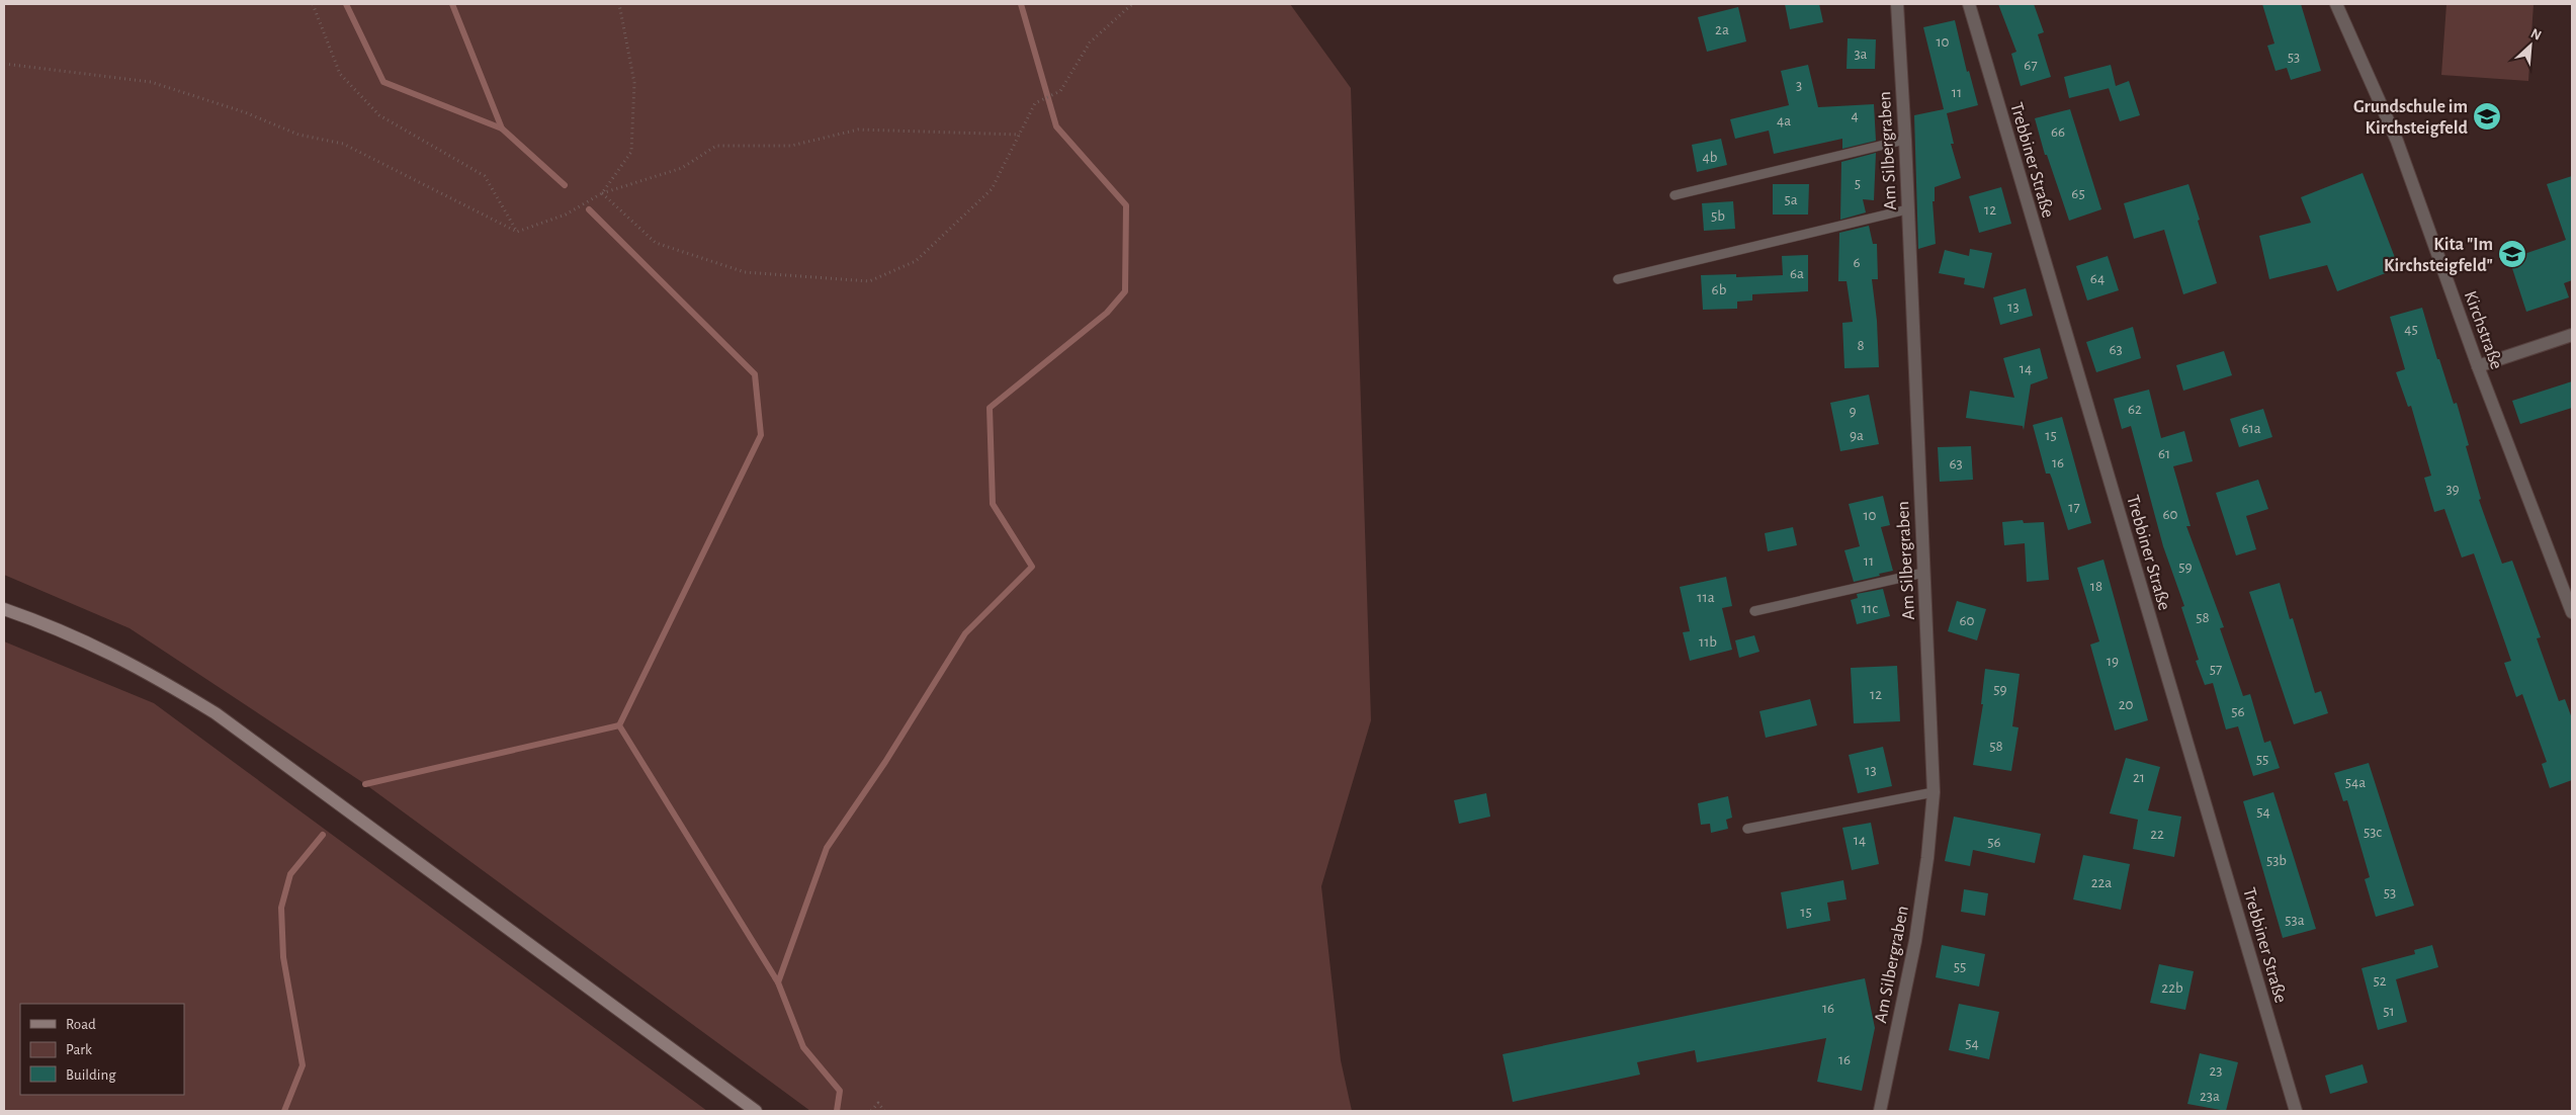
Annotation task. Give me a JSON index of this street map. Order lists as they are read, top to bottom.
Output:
{
  "streets": {
    "street": ["Am Silbergraben", "Trebbiner Straße", "Kirchstraße"]
  },
  "places": {
    "school or university": ["Grundschule im Kirchsteigfeld", "Kita \"Im Kirchsteigfeld\""]
  },
  "house_numbers": [
    "2a",
    "10",
    "3a",
    "53",
    "67",
    "3",
    "11",
    "4",
    "4a",
    "66",
    "4b",
    "5",
    "65",
    "5a",
    "12",
    "5b",
    "6",
    "6a",
    "64",
    "6b",
    "13",
    "45",
    "8",
    "63",
    "14",
    "62",
    "9",
    "61a",
    "9a",
    "15",
    "61",
    "16",
    "63",
    "39",
    "17",
    "60",
    "10",
    "11",
    "59",
    "18",
    "11a",
    "11c",
    "58",
    "60",
    "11b",
    "19",
    "57",
    "59",
    "12",
    "20",
    "56",
    "58",
    "55",
    "13",
    "21",
    "54a",
    "54",
    "53c",
    "22",
    "14",
    "56",
    "53b",
    "22a",
    "53",
    "15",
    "53a",
    "55",
    "52",
    "22b",
    "16",
    "51",
    "54",
    "16",
    "23",
    "23a"
  ],
  "legend": ["Road", "Park", "Building"],
  "north": "top right"
}
